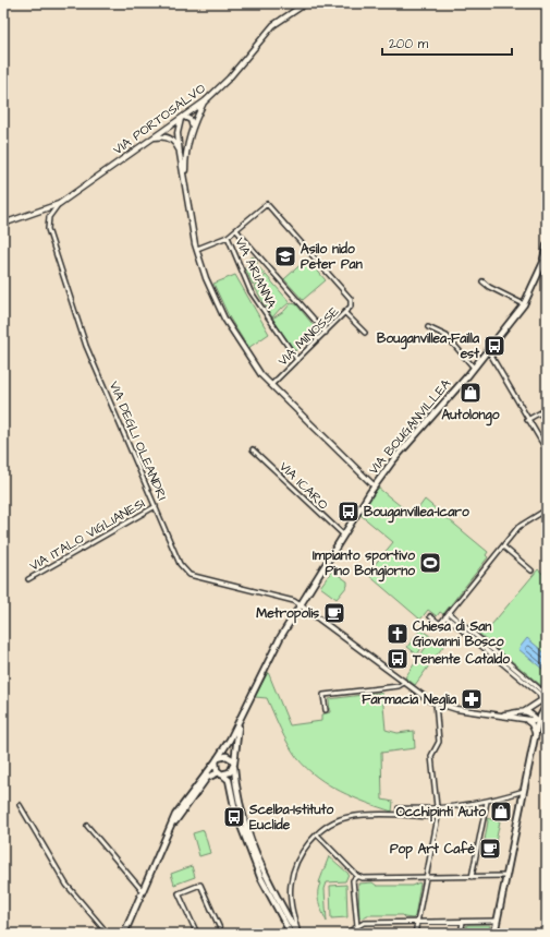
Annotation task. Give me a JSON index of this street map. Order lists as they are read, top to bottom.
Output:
{
  "streets": {
    "main road": ["VIA BOUGANVILLEA"],
    "street": [
      "VIA PORTOSALVO",
      "VIA ARIANNA",
      "VIA MINOSSE",
      "VIA DEGLI OLEANDRI",
      "VIA ICARO",
      "VIA ITALO VIGLIANESI"
    ]
  },
  "crossings": [
    ["VIA PORTOSALVO", "VIA DEGLI OLEANDRI"],
    ["VIA ARIANNA", "VIA MINOSSE"],
    ["VIA BOUGANVILLEA", "VIA DEGLI OLEANDRI"],
    ["VIA BOUGANVILLEA", "VIA ICARO"],
    ["VIA DEGLI OLEANDRI", "VIA ITALO VIGLIANESI"]
  ],
  "places": {
    "school or university": ["Asilo nido Peter Pan"],
    "bus stop": [
      "Bouganvillea-Failla est",
      "Bouganvillea-Icaro",
      "Tenente Cataldo",
      "Scelba-Istituto Euclide"
    ],
    "shop": ["Autolongo", "Occhipinti Auto"],
    "sports": ["Impianto sportivo Pino Bongiorno"],
    "cafe": ["Metropolis", "Pop Art Cafè"],
    "church": ["Chiesa di San Giovanni Bosco"],
    "pharmacy": ["Farmacia Neglia"]
  },
  "scale_bar": "200 m"
}
